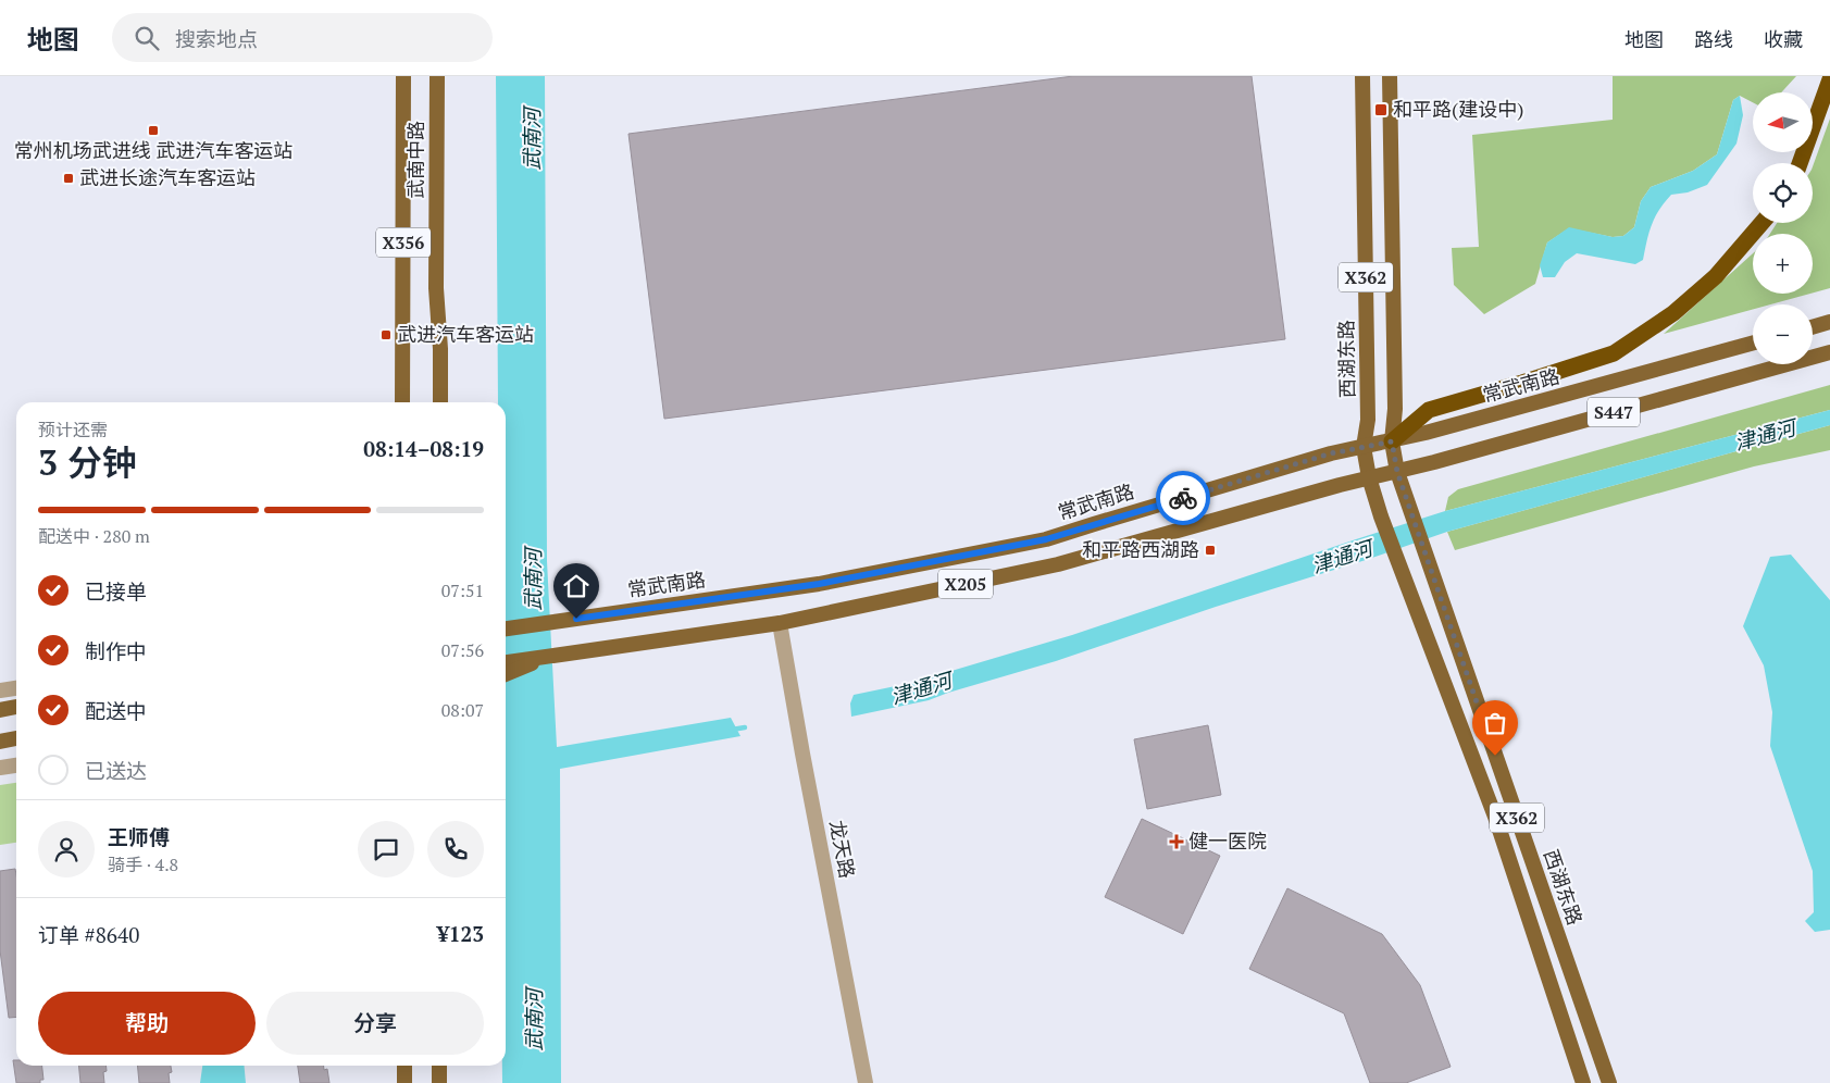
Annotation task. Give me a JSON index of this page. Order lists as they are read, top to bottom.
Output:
{
  "streets": {
    "main road": [
      "武南中路",
      "X356",
      "X362",
      "西湖东路",
      "常武南路",
      "S447",
      "X205"
    ],
    "street": ["龙天路"]
  },
  "crossings": [
    ["X362", "西湖东路"],
    ["X362", "常武南路"],
    ["X362", "S447"],
    ["X362", "X205"],
    ["西湖东路", "常武南路"],
    ["西湖东路", "S447"],
    ["西湖东路", "X205"],
    ["常武南路", "X205"],
    ["S447", "X205"],
    ["X205", "龙天路"]
  ],
  "water": ["武南河", "津通河"],
  "places": {
    "transit": [
      "和平路(建设中)",
      "常州机场武进线 武进汽车客运站",
      "武进长途汽车客运站",
      "武进汽车客运站",
      "和平路西湖路"
    ],
    "health": ["健一医院"]
  },
  "north": "left",
  "page": {
    "header": "地图",
    "search": "搜索地点",
    "nav": ["地图", "路线", "收藏"],
    "map_buttons": ["+", "−"],
    "heading": ["3 分钟", "预计还需", "08:14–08:19"],
    "panel": [
      "王师傅",
      "骑手 · 4.8",
      "订单 #8640",
      "¥123"
    ],
    "bar": "配送中 · 280 m",
    "list": [
      ["已接单", "07:51"],
      ["制作中", "07:56"],
      ["配送中", "08:07"],
      "已送达"
    ],
    "buttons": ["帮助", "分享"]
  }
}
